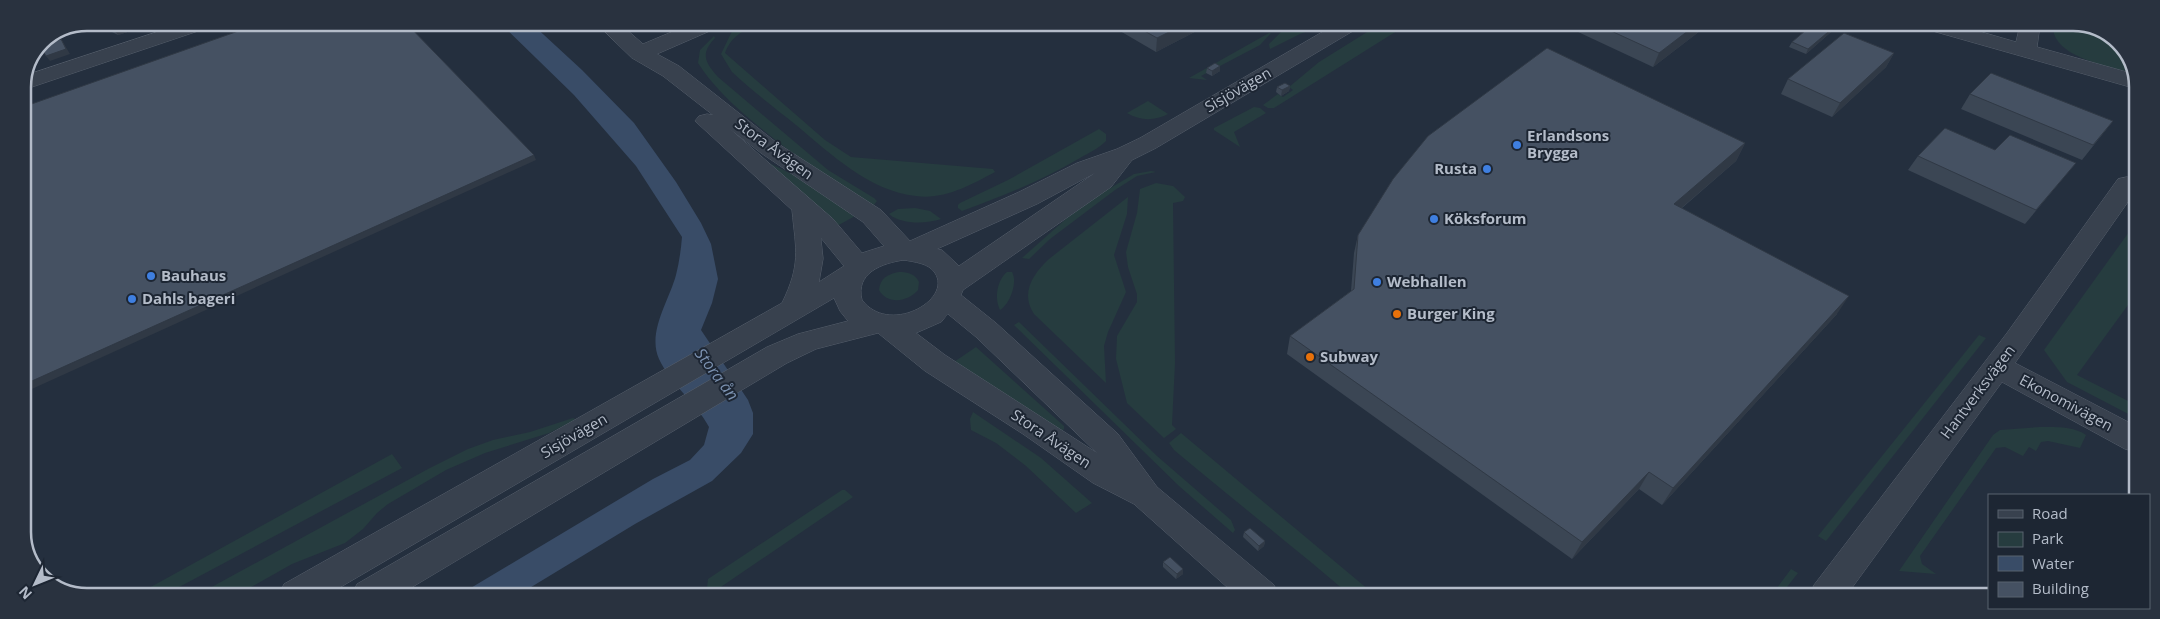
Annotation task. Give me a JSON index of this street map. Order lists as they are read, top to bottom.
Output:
{
  "streets": {
    "street": [
      "Sisjövägen",
      "Stora Åvägen",
      "Hantverksvägen",
      "Ekonomivägen"
    ]
  },
  "crossings": [
    ["Sisjövägen", "Stora Åvägen"],
    ["Hantverksvägen", "Ekonomivägen"]
  ],
  "water": ["Stora ån"],
  "places": [
    "Erlandsons Brygga",
    "Rusta",
    "Köksforum",
    "Bauhaus",
    "Webhallen",
    "Dahls bageri",
    "Burger King",
    "Subway"
  ],
  "legend": [
    "Road",
    "Park",
    "Water",
    "Building"
  ],
  "north": "bottom left"
}
